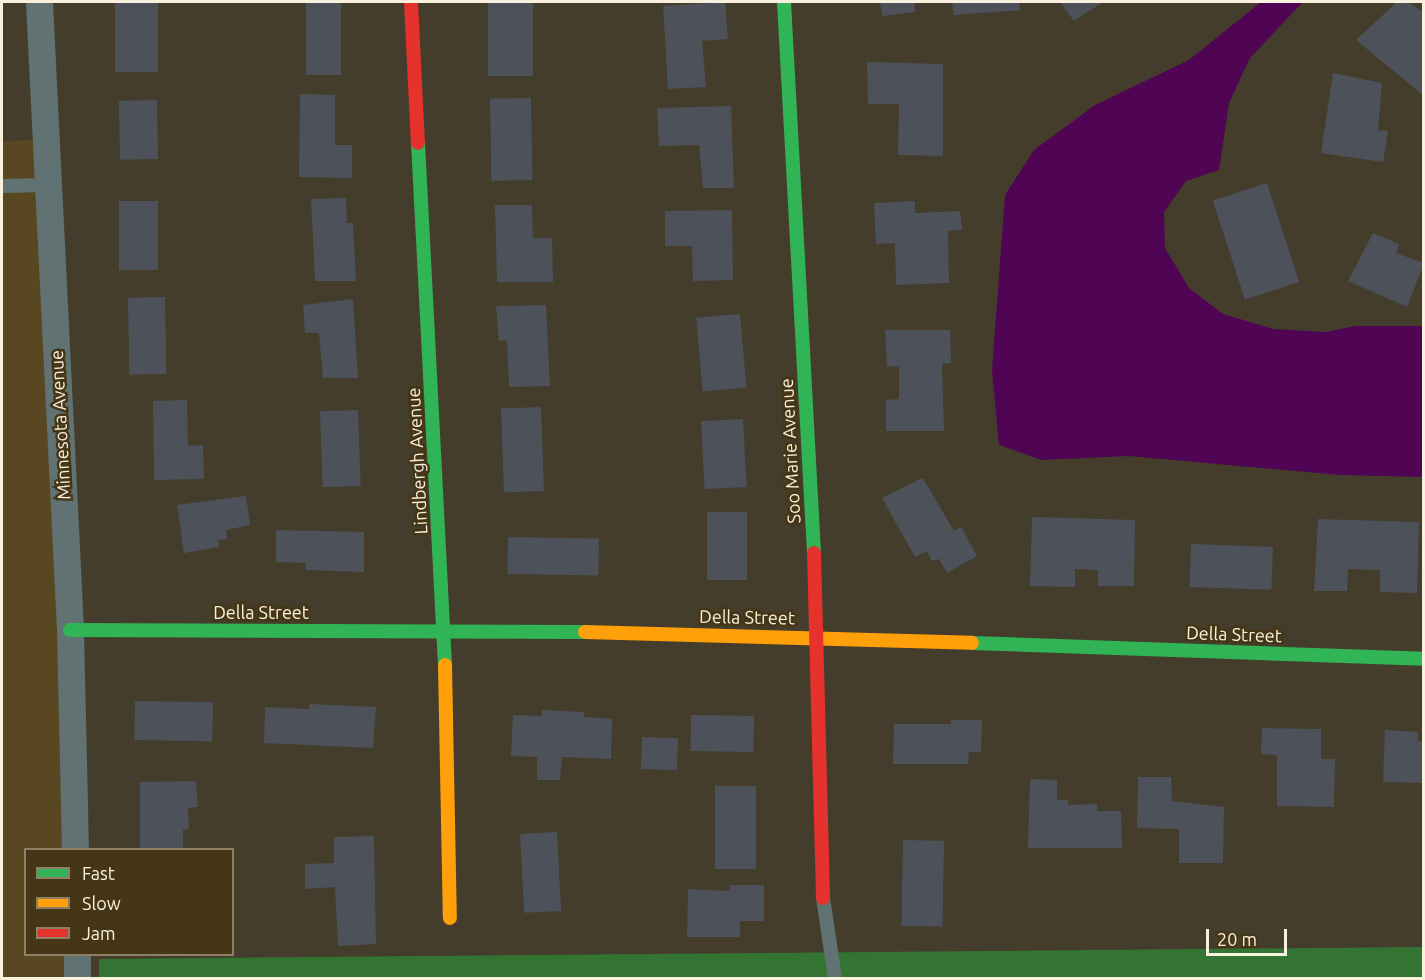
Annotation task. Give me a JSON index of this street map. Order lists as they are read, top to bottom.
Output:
{
  "streets": {
    "street": [
      "Minnesota Avenue",
      "Soo Marie Avenue",
      "Lindbergh Avenue",
      "Della Street"
    ]
  },
  "crossings": [
    ["Minnesota Avenue", "Della Street"],
    ["Soo Marie Avenue", "Della Street"],
    ["Lindbergh Avenue", "Della Street"]
  ],
  "legend": ["Fast", "Slow", "Jam"],
  "scale_bar": "20 m"
}
